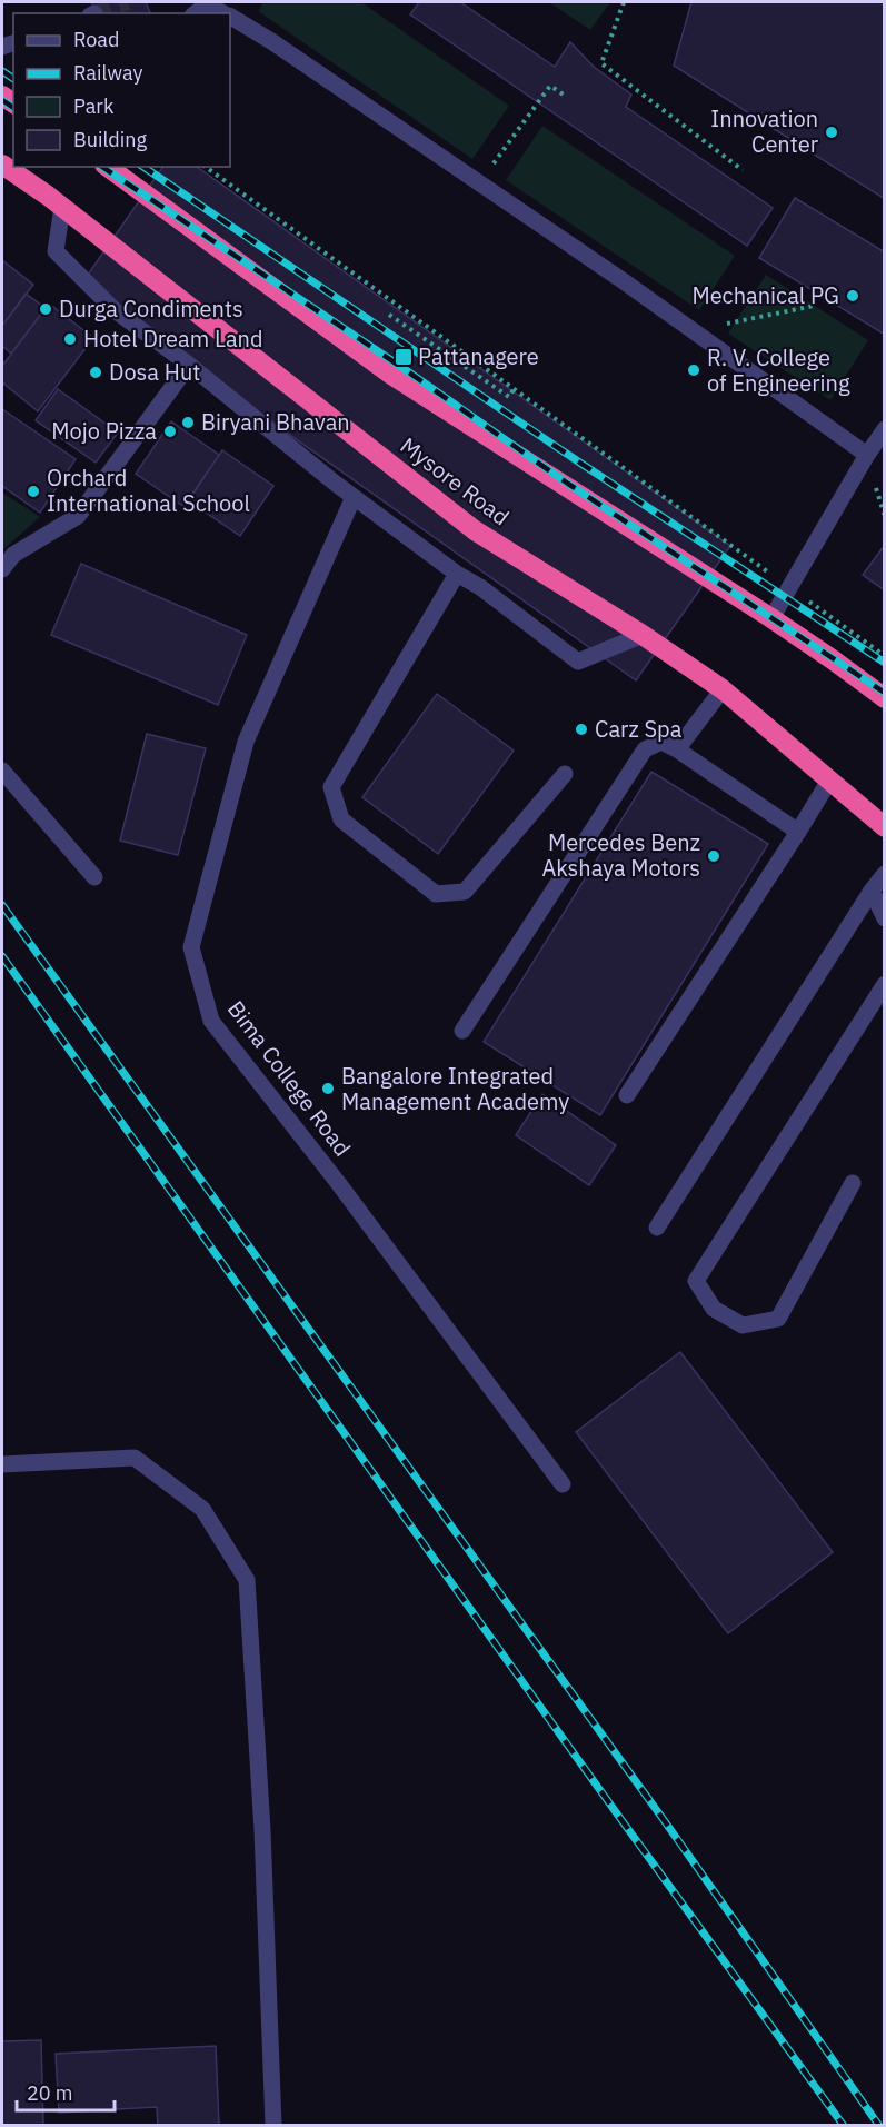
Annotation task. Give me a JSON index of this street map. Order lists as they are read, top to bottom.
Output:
{
  "streets": {
    "highway": ["Mysore Road"],
    "street": ["Bima College Road"]
  },
  "places": {
    "other": [
      "Innovation Center",
      "Mechanical PG",
      "Durga Condiments",
      "Hotel Dream Land",
      "R. V. College of Engineering",
      "Dosa Hut",
      "Biryani Bhavan",
      "Mojo Pizza",
      "Orchard International School",
      "Carz Spa",
      "Mercedes Benz Akshaya Motors",
      "Bangalore Integrated Management Academy"
    ],
    "transit": ["Pattanagere"]
  },
  "legend": [
    "Road",
    "Railway",
    "Park",
    "Building"
  ],
  "scale_bar": "20 m"
}
